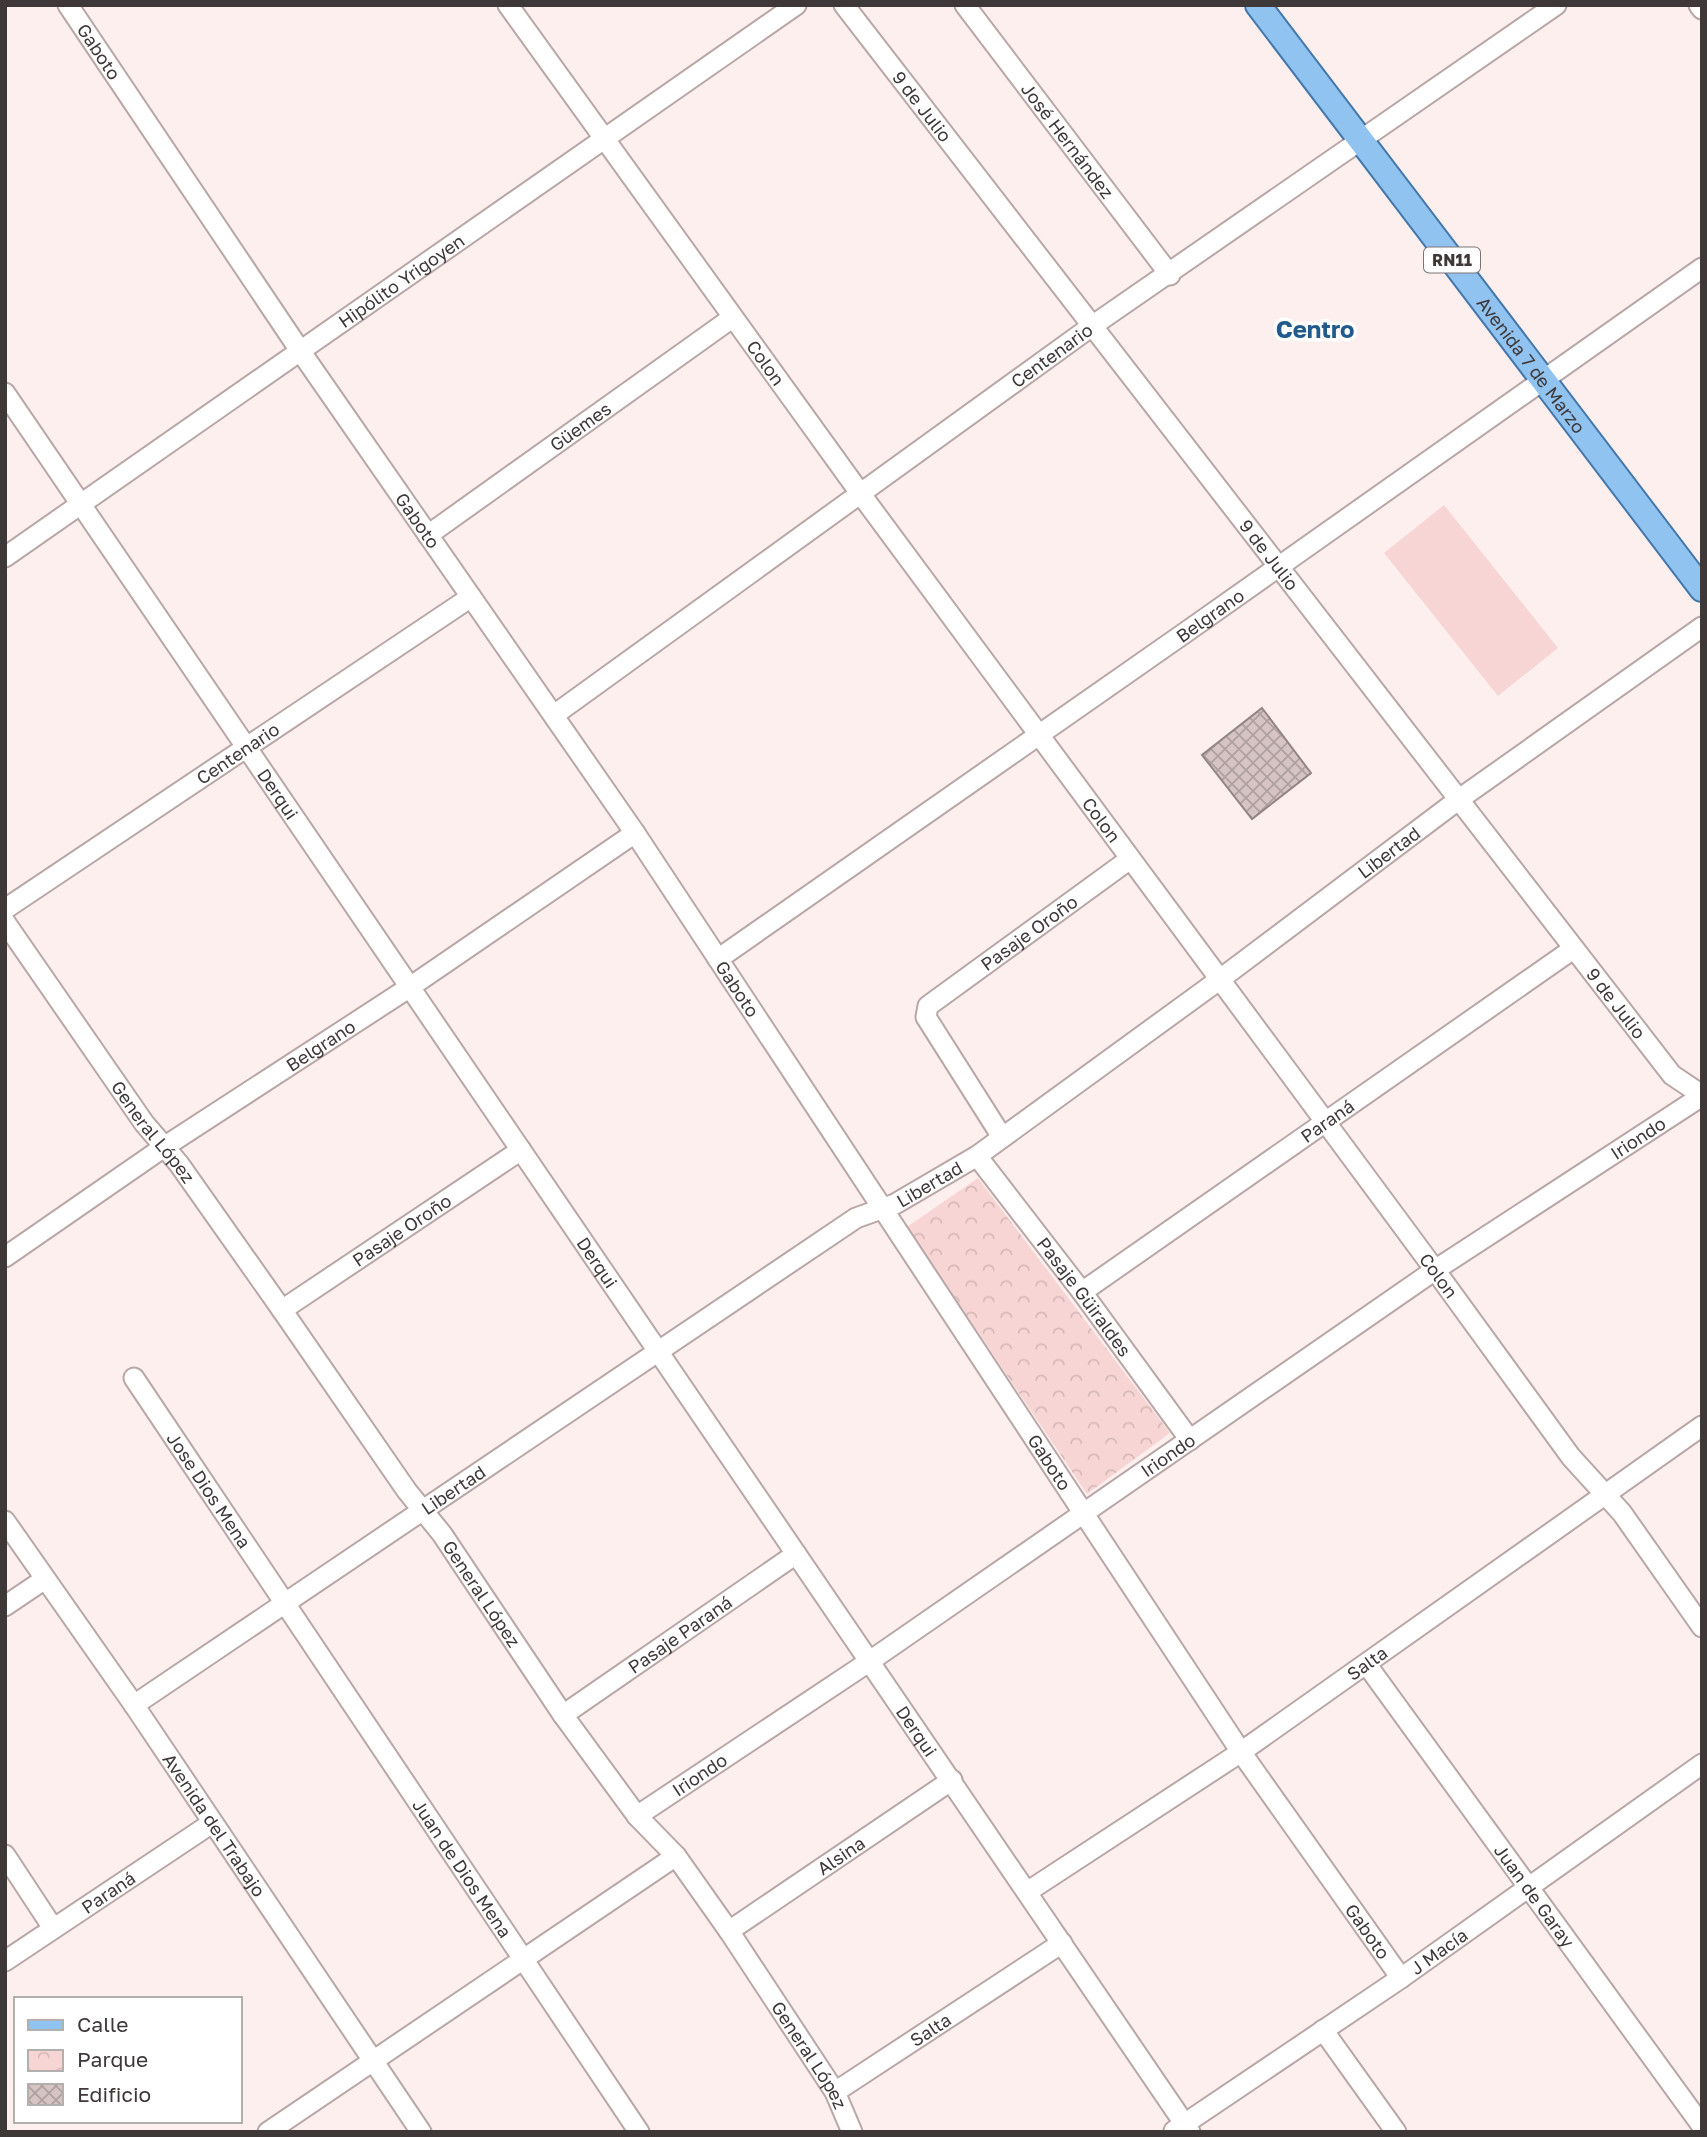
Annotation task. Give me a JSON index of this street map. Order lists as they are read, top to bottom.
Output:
{
  "streets": {
    "main road": ["RN11", "Avenida 7 de Marzo"],
    "street": [
      "Gaboto",
      "9 de Julio",
      "José Hernández",
      "Hipólito Yrigoyen",
      "Centenario",
      "Colon",
      "Güemes",
      "Belgrano",
      "Derqui",
      "Libertad",
      "Pasaje Oroño",
      "Paraná",
      "General López",
      "Iriondo",
      "Pasaje Güiraldes",
      "Jose Dios Mena",
      "Pasaje Paraná",
      "Salta",
      "Avenida del Trabajo",
      "Alsina",
      "Juan de Dios Mena",
      "Juan de Garay",
      "J Macía"
    ]
  },
  "crossings": [
    ["Gaboto", "Hipólito Yrigoyen"],
    ["Gaboto", "Centenario"],
    ["Gaboto", "Güemes"],
    ["Gaboto", "Belgrano"],
    ["Gaboto", "Libertad"],
    ["Gaboto", "Iriondo"],
    ["Gaboto", "Salta"],
    ["Gaboto", "J Macía"],
    ["9 de Julio", "Centenario"],
    ["9 de Julio", "Belgrano"],
    ["9 de Julio", "Libertad"],
    ["9 de Julio", "Paraná"],
    ["9 de Julio", "Iriondo"],
    ["José Hernández", "Centenario"],
    ["Hipólito Yrigoyen", "Colon"],
    ["Hipólito Yrigoyen", "Derqui"],
    ["Centenario", "Colon"],
    ["Centenario", "Avenida 7 de Marzo"],
    ["Centenario", "Derqui"],
    ["Colon", "Güemes"],
    ["Colon", "Belgrano"],
    ["Colon", "Libertad"],
    ["Colon", "Pasaje Oroño"],
    ["Colon", "Paraná"],
    ["Colon", "Iriondo"],
    ["Colon", "Salta"],
    ["Avenida 7 de Marzo", "Belgrano"],
    ["Belgrano", "Derqui"],
    ["Belgrano", "General López"],
    ["Derqui", "Libertad"],
    ["Derqui", "Pasaje Oroño"],
    ["Derqui", "Iriondo"],
    ["Derqui", "Pasaje Paraná"],
    ["Derqui", "Salta"],
    ["Derqui", "Alsina"],
    ["Derqui", "J Macía"],
    ["Libertad", "Pasaje Oroño"],
    ["Libertad", "General López"],
    ["Libertad", "Pasaje Güiraldes"],
    ["Libertad", "Jose Dios Mena"],
    ["Libertad", "Avenida del Trabajo"],
    ["Libertad", "Juan de Dios Mena"],
    ["Pasaje Oroño", "General López"],
    ["Paraná", "Pasaje Güiraldes"],
    ["Paraná", "Avenida del Trabajo"],
    ["General López", "Iriondo"],
    ["General López", "Pasaje Paraná"],
    ["General López", "Salta"],
    ["General López", "Alsina"],
    ["Iriondo", "Pasaje Güiraldes"],
    ["Jose Dios Mena", "Juan de Dios Mena"],
    ["Salta", "Juan de Garay"],
    ["Juan de Garay", "J Macía"]
  ],
  "districts": ["Centro"],
  "legend": ["Calle", "Parque", "Edificio"]
}
